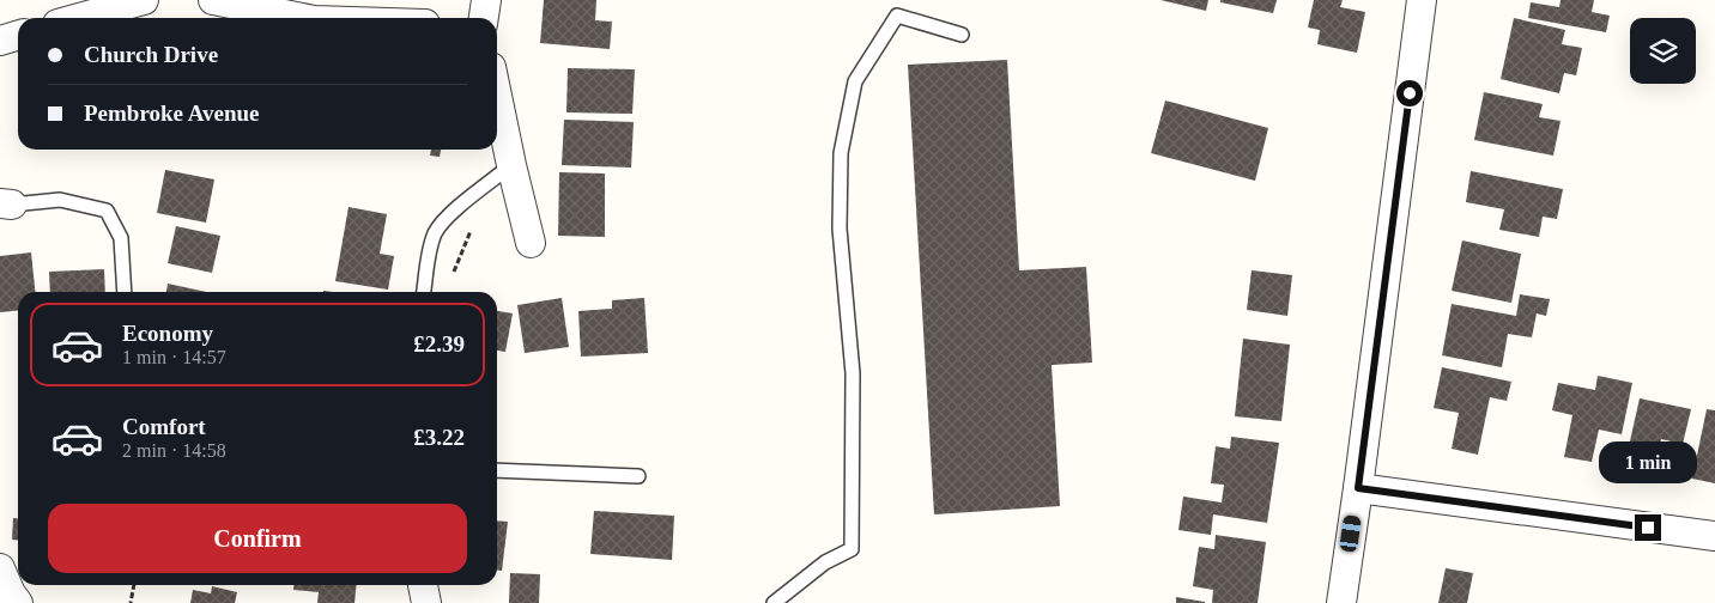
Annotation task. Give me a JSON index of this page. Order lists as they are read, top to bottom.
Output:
{
  "page": {
    "banner": ["Church Drive", "Pembroke Avenue"],
    "list": [
      {
        "name": "Economy",
        "note": "1 min · 14:57",
        "value": "£2.39"
      },
      {
        "name": "Comfort",
        "note": "2 min · 14:58",
        "value": "£3.22"
      }
    ],
    "bubble": "1 min",
    "buttons": "Confirm"
  }
}
